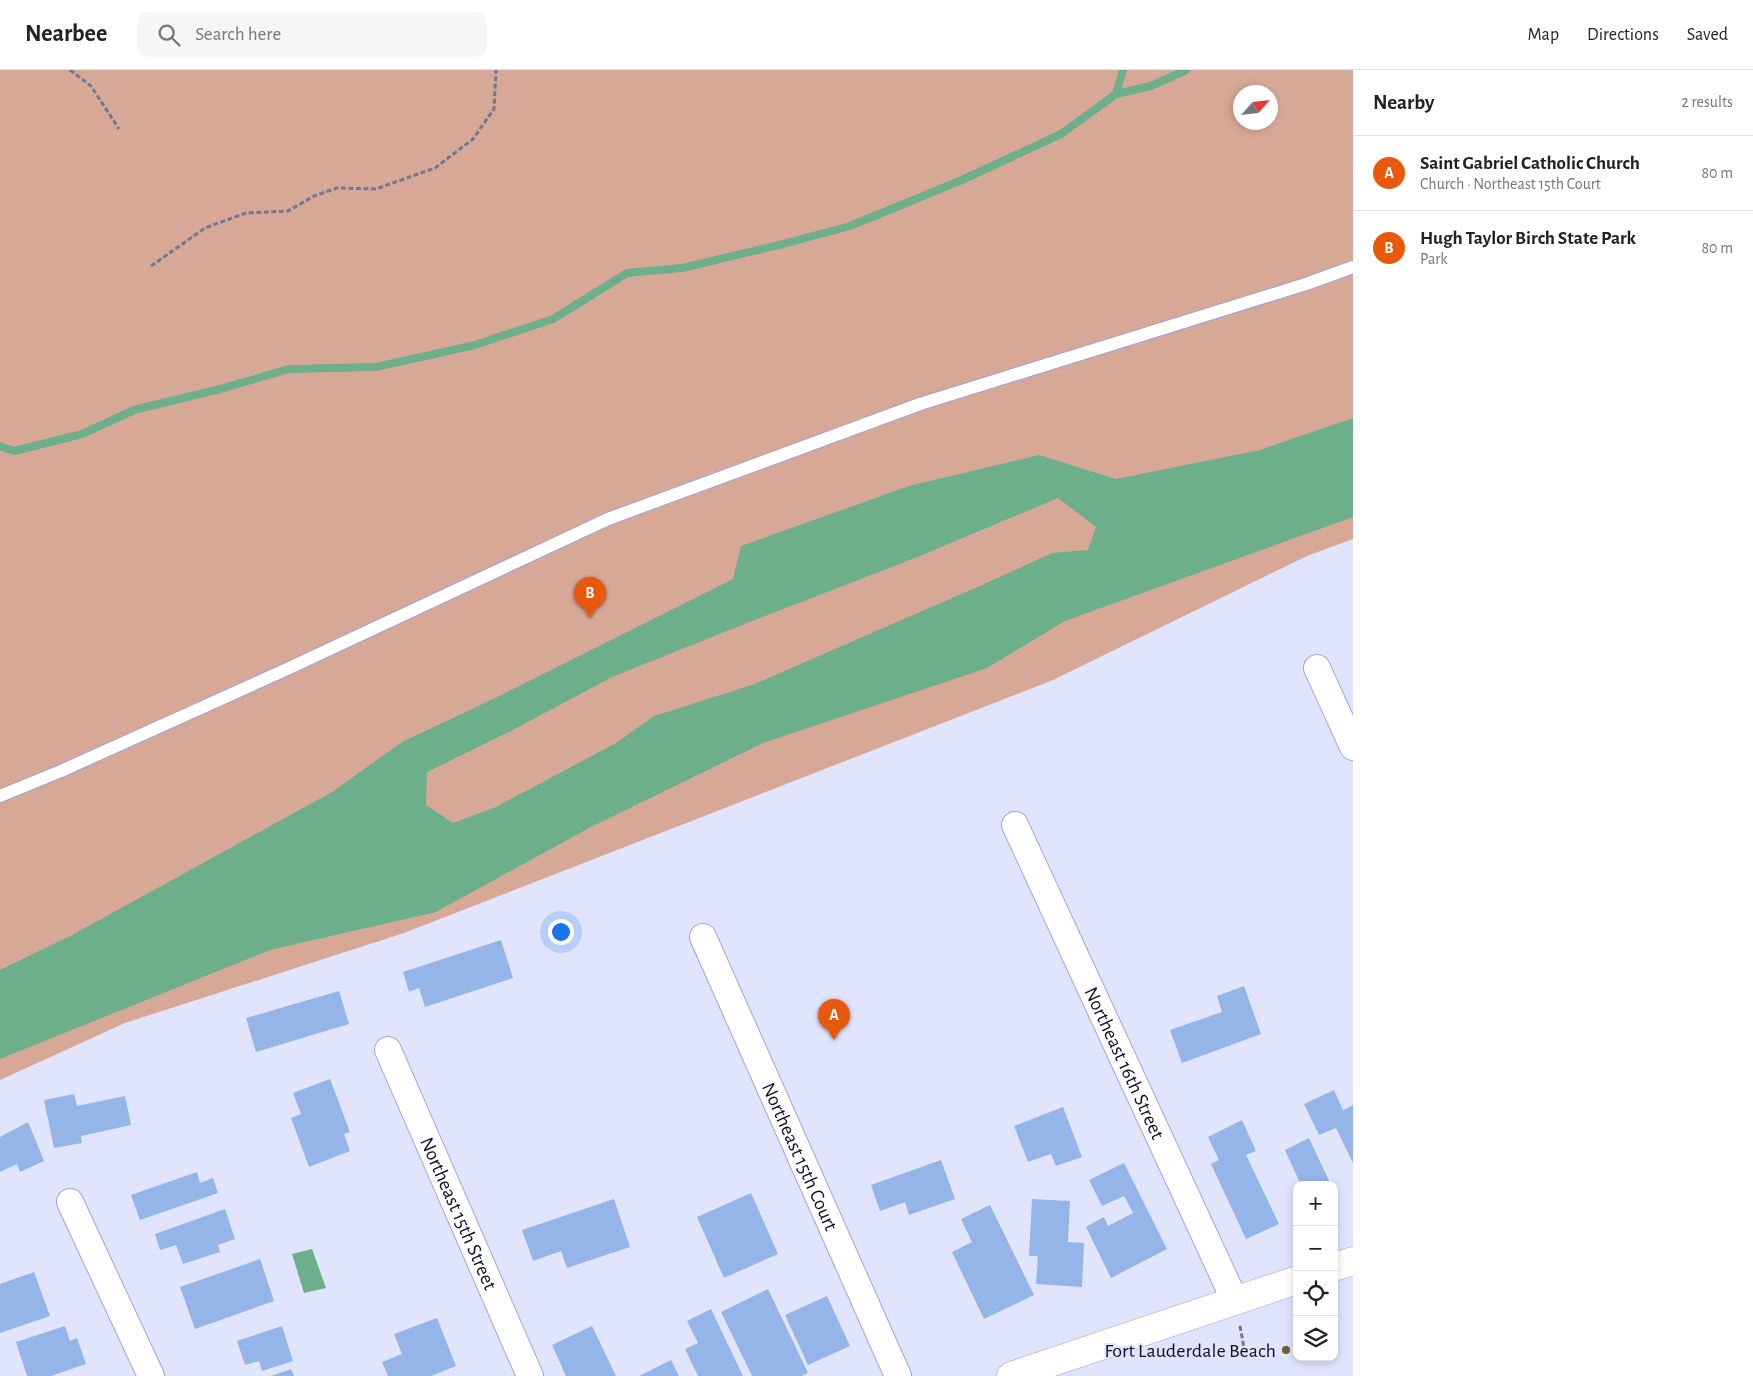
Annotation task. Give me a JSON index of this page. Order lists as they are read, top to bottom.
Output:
{
  "streets": {
    "street": ["Northeast 16th Street", "Northeast 15th Court", "Northeast 15th Street"]
  },
  "places": ["Fort Lauderdale Beach"],
  "north": "top right",
  "page": {
    "header": "Nearbee",
    "search": "Search here",
    "nav": ["Map", "Directions", "Saved"],
    "heading": ["Nearby", "2 results"],
    "list": [
      {
        "mark": "A",
        "name": "Saint Gabriel Catholic Church",
        "note": "Church · Northeast 15th Court",
        "value": "80 m"
      },
      {
        "mark": "B",
        "name": "Hugh Taylor Birch State Park",
        "note": "Park",
        "value": "80 m"
      }
    ],
    "pins": ["B", "A"],
    "map_buttons": ["+", "−"]
  }
}
